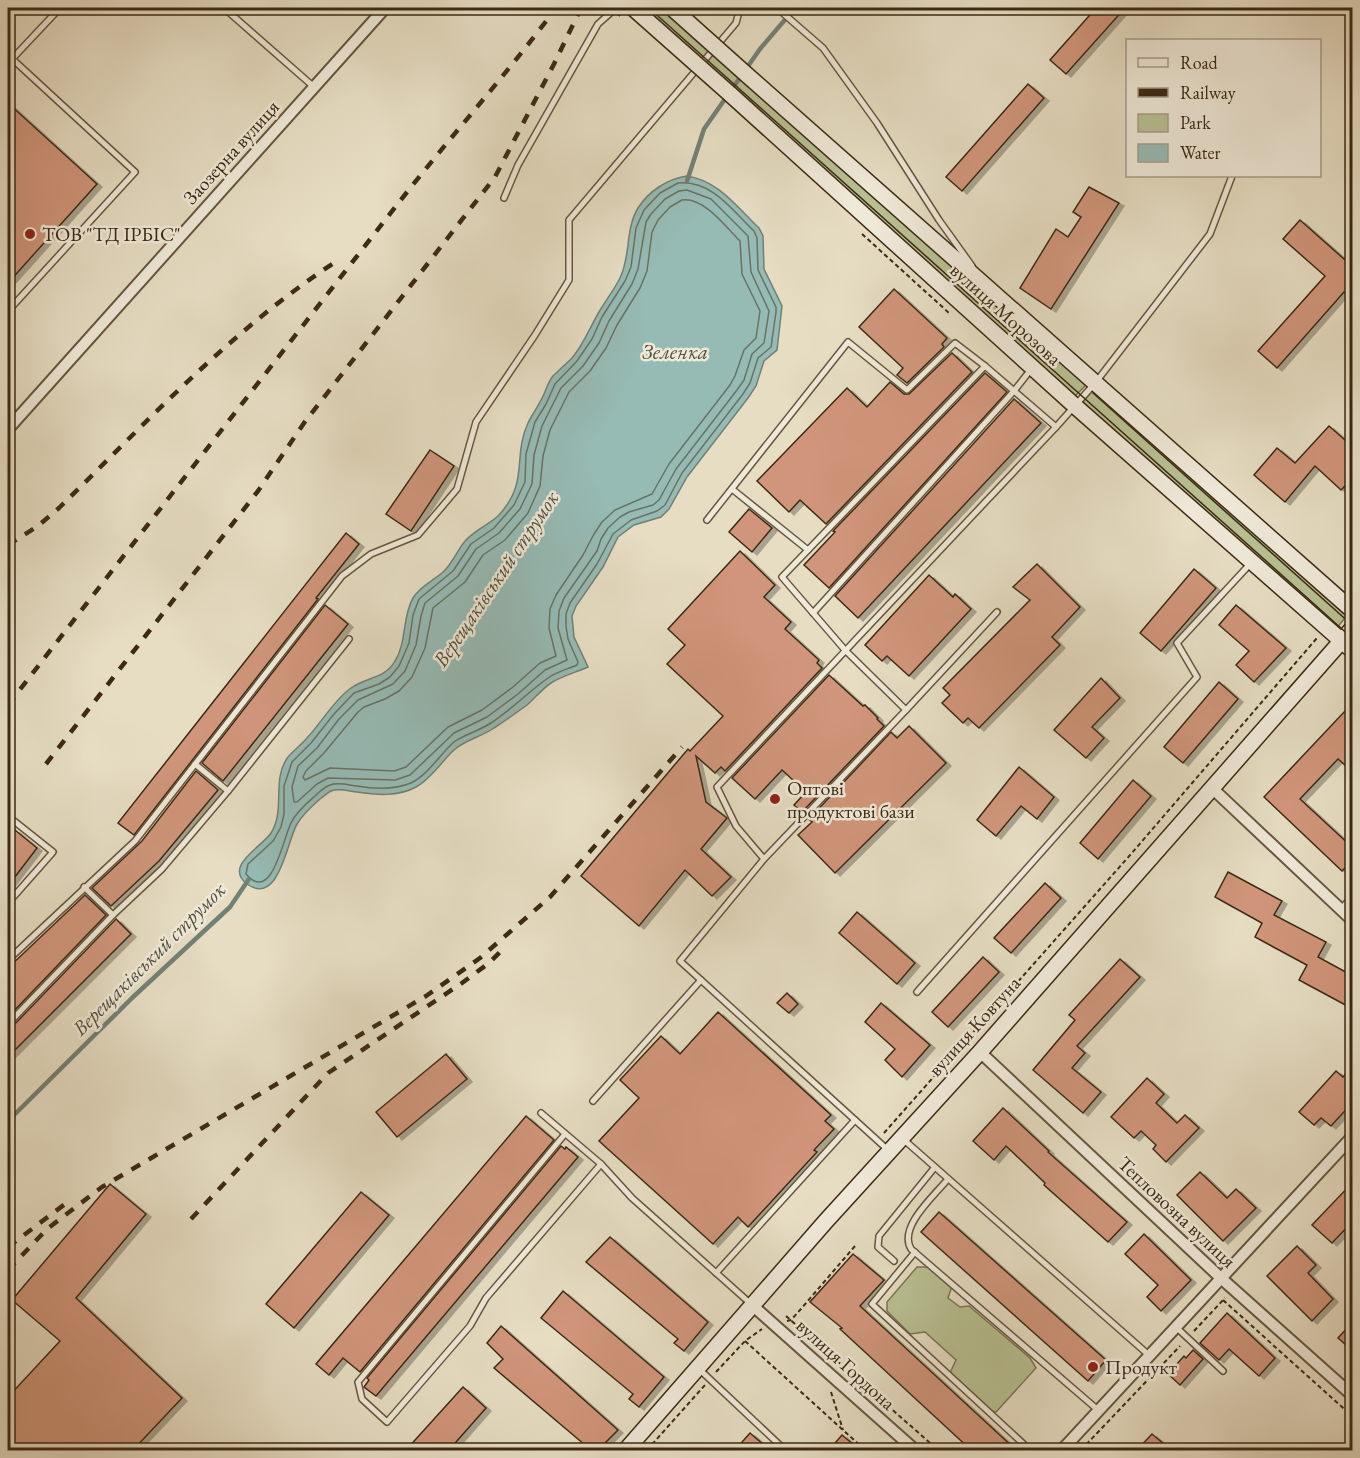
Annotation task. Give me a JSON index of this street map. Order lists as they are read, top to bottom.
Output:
{
  "streets": {
    "main road": ["вулиця Морозова", "вулиця Ковтуна"],
    "street": ["Заозерна вулиця", "Тепловозна вулиця", "вулиця Гордона"]
  },
  "crossings": [
    ["вулиця Морозова", "вулиця Ковтуна"],
    ["вулиця Ковтуна", "Тепловозна вулиця"],
    ["вулиця Ковтуна", "вулиця Гордона"]
  ],
  "water": ["Зеленка", "Верещаківський струмок"],
  "places": ["ТОВ \"ТД ІРБІС\"", "Оптові продуктові бази", "Продукт"],
  "legend": [
    "Road",
    "Railway",
    "Park",
    "Water"
  ]
}
